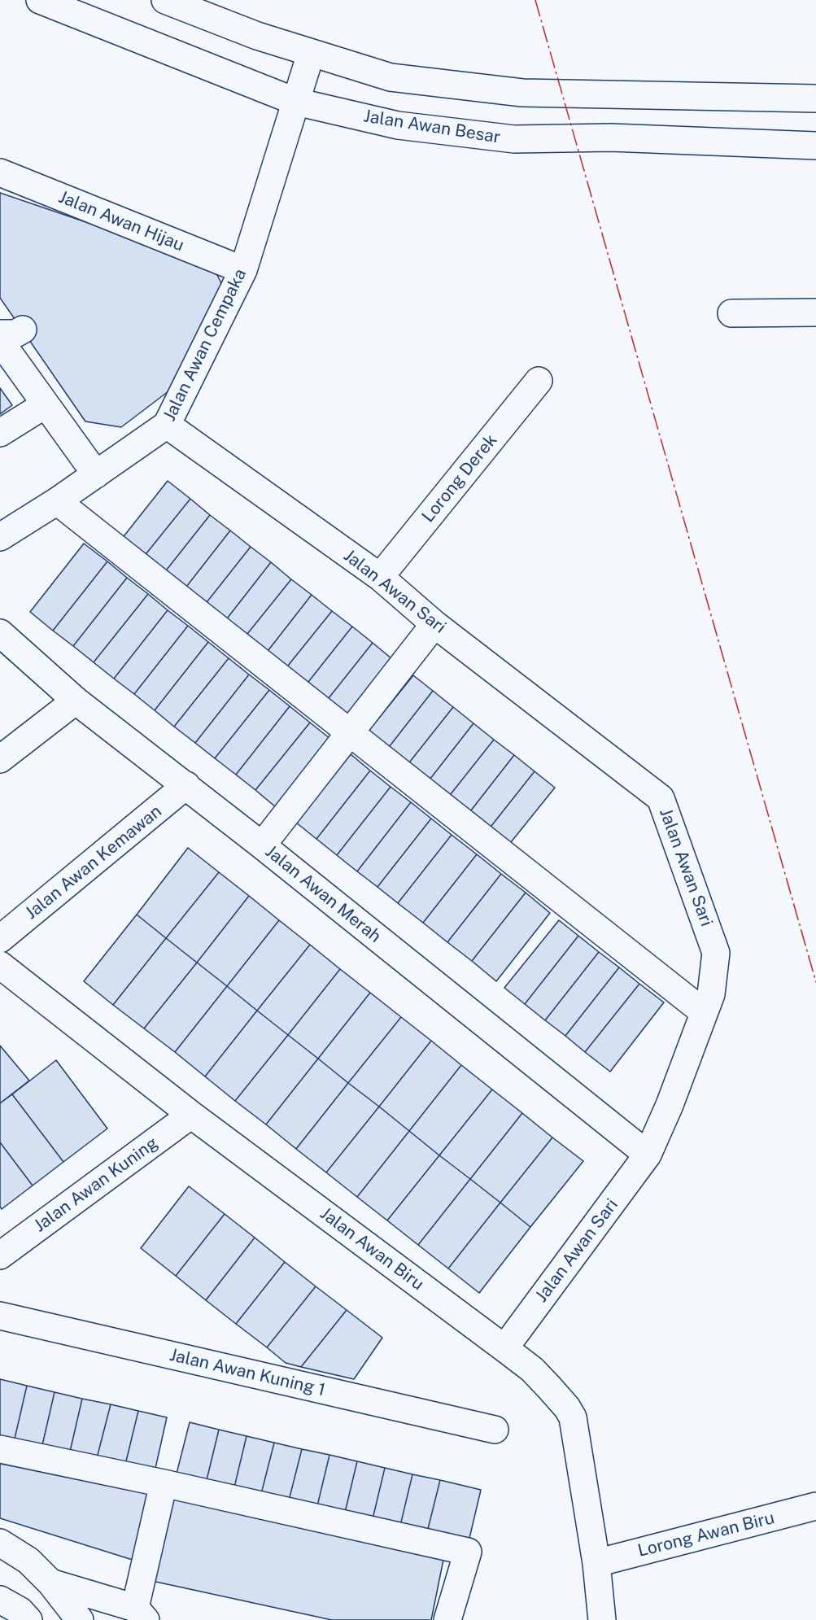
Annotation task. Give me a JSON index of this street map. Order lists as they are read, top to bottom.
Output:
{
  "streets": {
    "street": [
      "Jalan Awan Besar",
      "Jalan Awan Hijau",
      "Jalan Awan Cempaka",
      "Lorong Derek",
      "Jalan Awan Sari",
      "Jalan Awan Kemawan",
      "Jalan Awan Merah",
      "Jalan Awan Kuning",
      "Jalan Awan Biru",
      "Jalan Awan Kuning 1",
      "Lorong Awan Biru"
    ]
  },
  "crossings": [
    ["Jalan Awan Besar", "Jalan Awan Cempaka"],
    ["Jalan Awan Hijau", "Jalan Awan Cempaka"],
    ["Jalan Awan Cempaka", "Jalan Awan Sari"],
    ["Lorong Derek", "Jalan Awan Sari"],
    ["Jalan Awan Sari", "Jalan Awan Merah"],
    ["Jalan Awan Sari", "Jalan Awan Biru"],
    ["Jalan Awan Kemawan", "Jalan Awan Merah"],
    ["Jalan Awan Kuning", "Jalan Awan Biru"],
    ["Jalan Awan Biru", "Lorong Awan Biru"]
  ]
}
